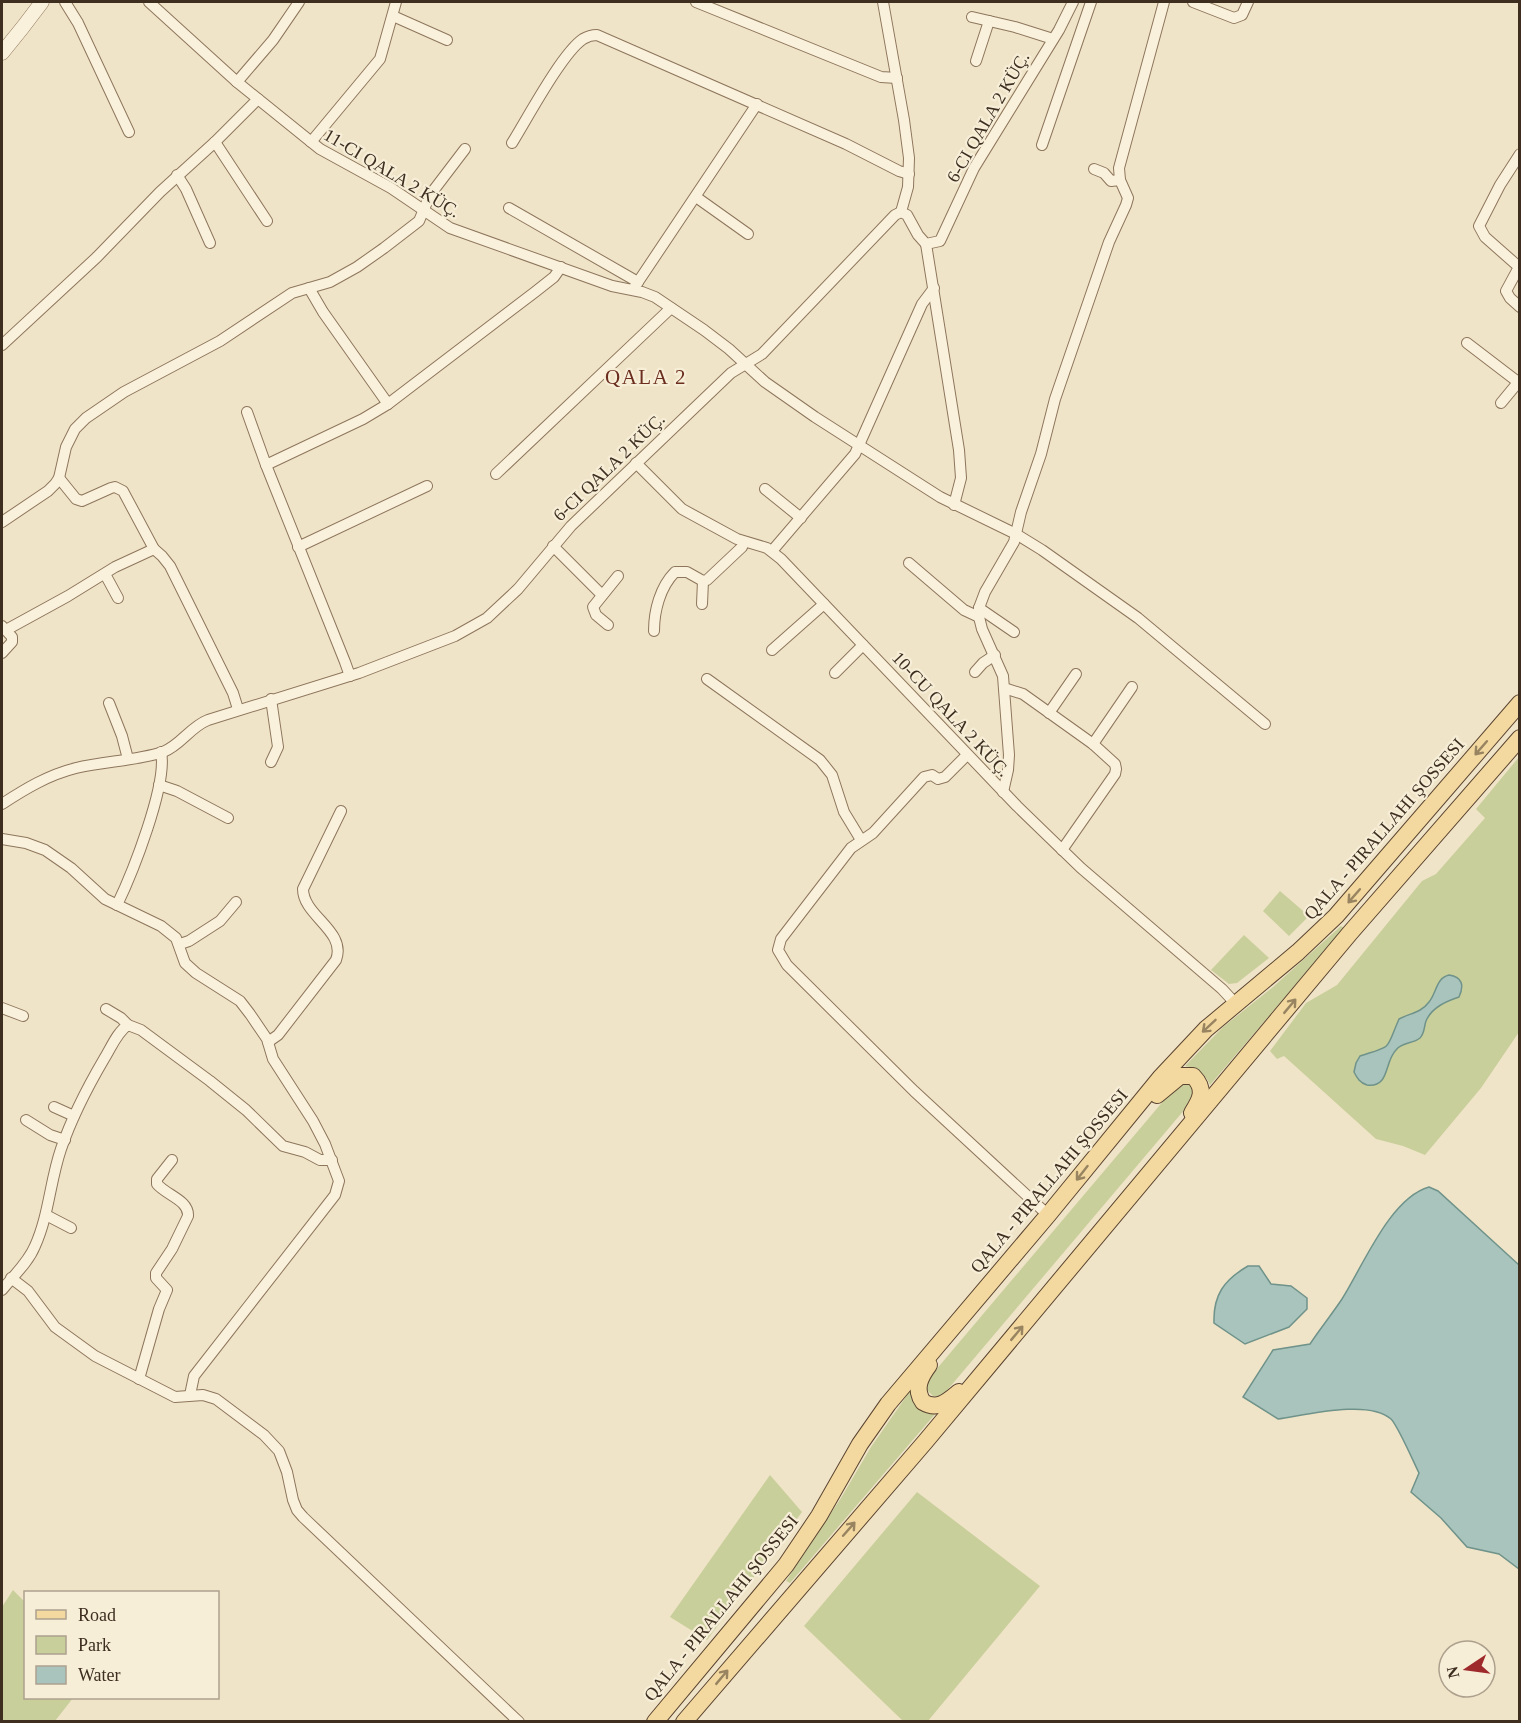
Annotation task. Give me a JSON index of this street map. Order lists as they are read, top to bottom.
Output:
{
  "streets": {
    "street": ["11-CI QALA 2 KÜÇ.", "10-CU QALA 2 KÜÇ."]
  },
  "districts": ["QALA 2"],
  "legend": ["Road", "Park", "Water"],
  "north": "left"
}
